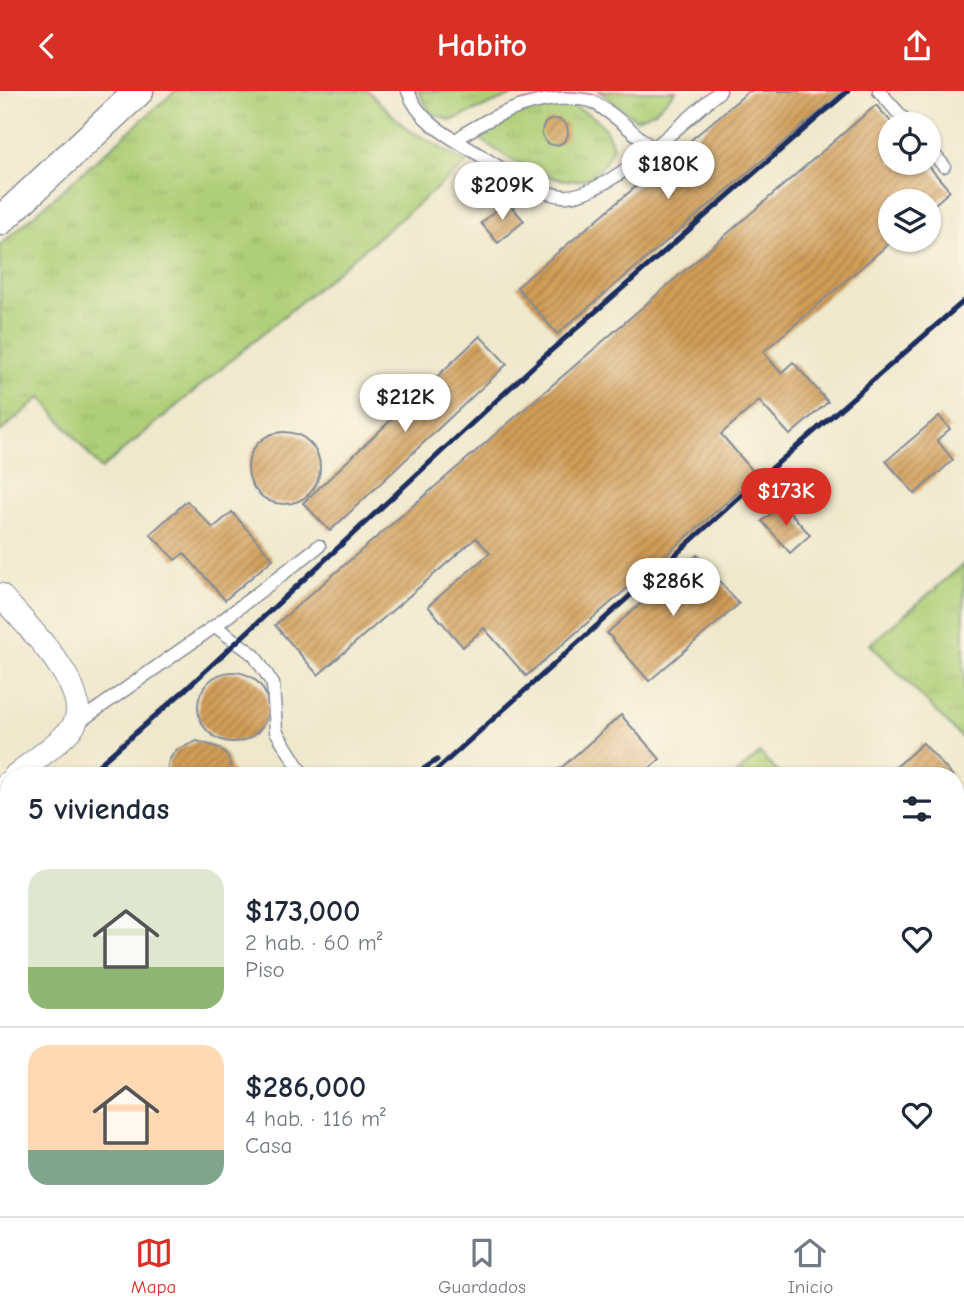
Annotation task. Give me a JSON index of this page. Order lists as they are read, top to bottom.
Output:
{
  "page": {
    "header": "Habito",
    "price": [
      "$180K",
      "$209K",
      "$212K",
      "$173K",
      "$286K"
    ],
    "heading": "5 viviendas",
    "list": [
      {
        "name": "$173,000",
        "note": "2 hab. · 60 m² · Piso"
      },
      {
        "name": "$286,000",
        "note": "4 hab. · 116 m² · Casa"
      }
    ],
    "tabs": ["Mapa", "Guardados", "Inicio"]
  }
}
